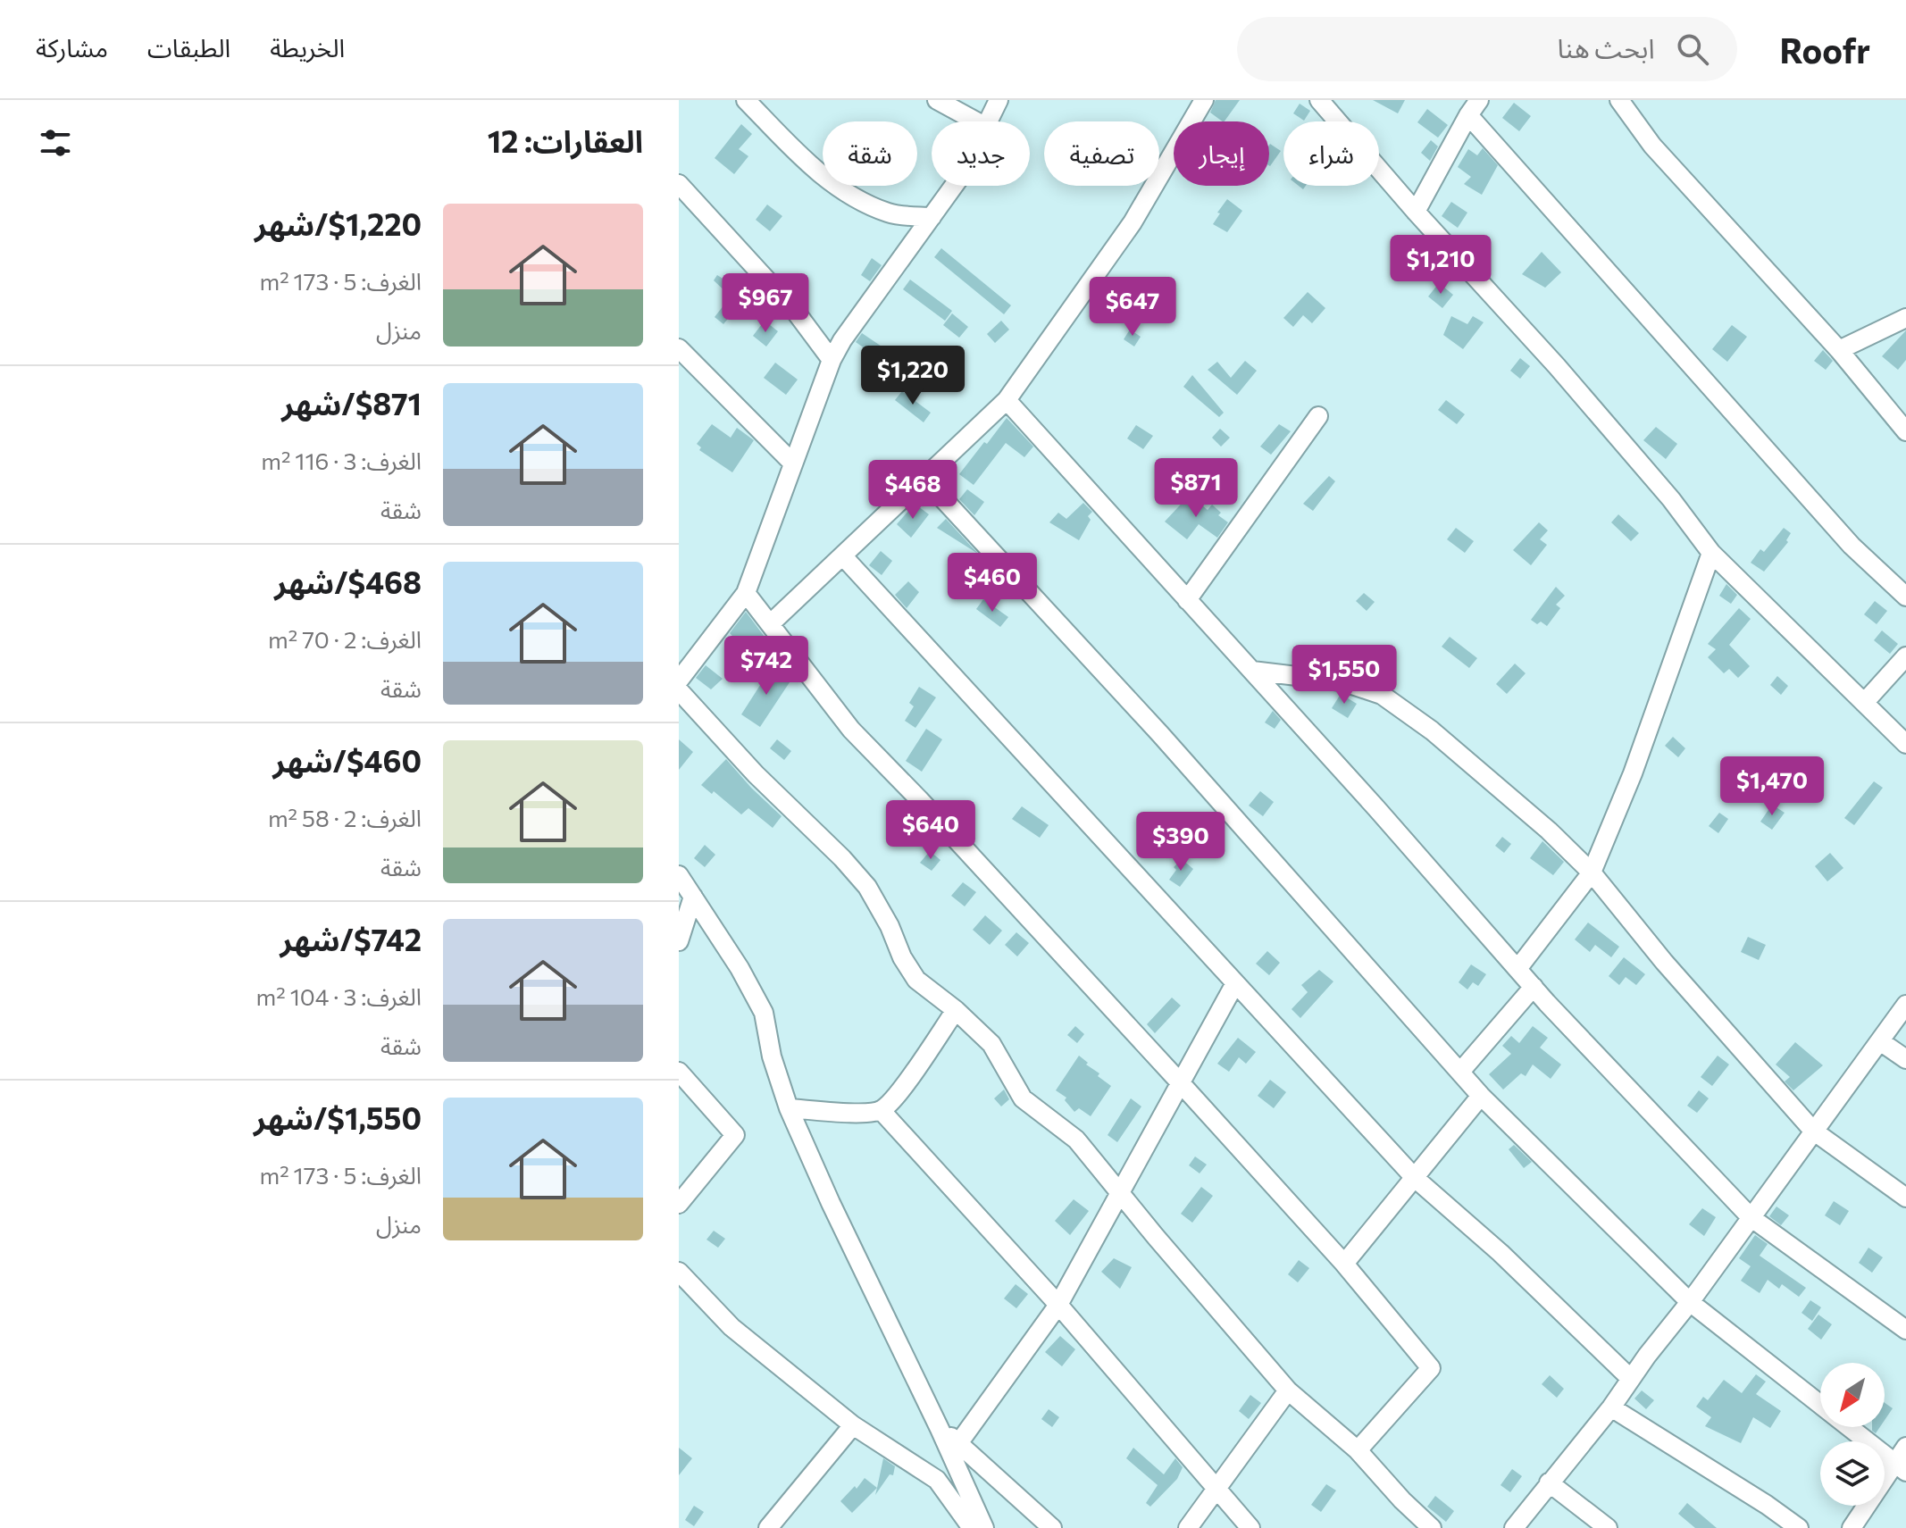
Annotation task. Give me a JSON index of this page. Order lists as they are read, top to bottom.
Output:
{
  "north": "bottom left",
  "page": {
    "header": "Roofr",
    "search": "ابحث هنا",
    "nav": ["الخريطة", "الطبقات", "مشاركة"],
    "heading": "العقارات: 12",
    "chip": [
      "شراء",
      "إيجار",
      "تصفية",
      "جديد",
      "شقة"
    ],
    "list": [
      {
        "name": "$1,220/شهر",
        "note": "الغرف: 5 · 173 m² · منزل"
      },
      {
        "name": "$871/شهر",
        "note": "الغرف: 3 · 116 m² · شقة"
      },
      {
        "name": "$468/شهر",
        "note": "الغرف: 2 · 70 m² · شقة"
      },
      {
        "name": "$460/شهر",
        "note": "الغرف: 2 · 58 m² · شقة"
      },
      {
        "name": "$742/شهر",
        "note": "الغرف: 3 · 104 m² · شقة"
      },
      {
        "name": "$1,550/شهر",
        "note": "الغرف: 5 · 173 m² · منزل"
      }
    ],
    "price": [
      "$1,210",
      "$967",
      "$647",
      "$1,220",
      "$871",
      "$468",
      "$460",
      "$742",
      "$1,550",
      "$1,470",
      "$640",
      "$390"
    ]
  }
}
